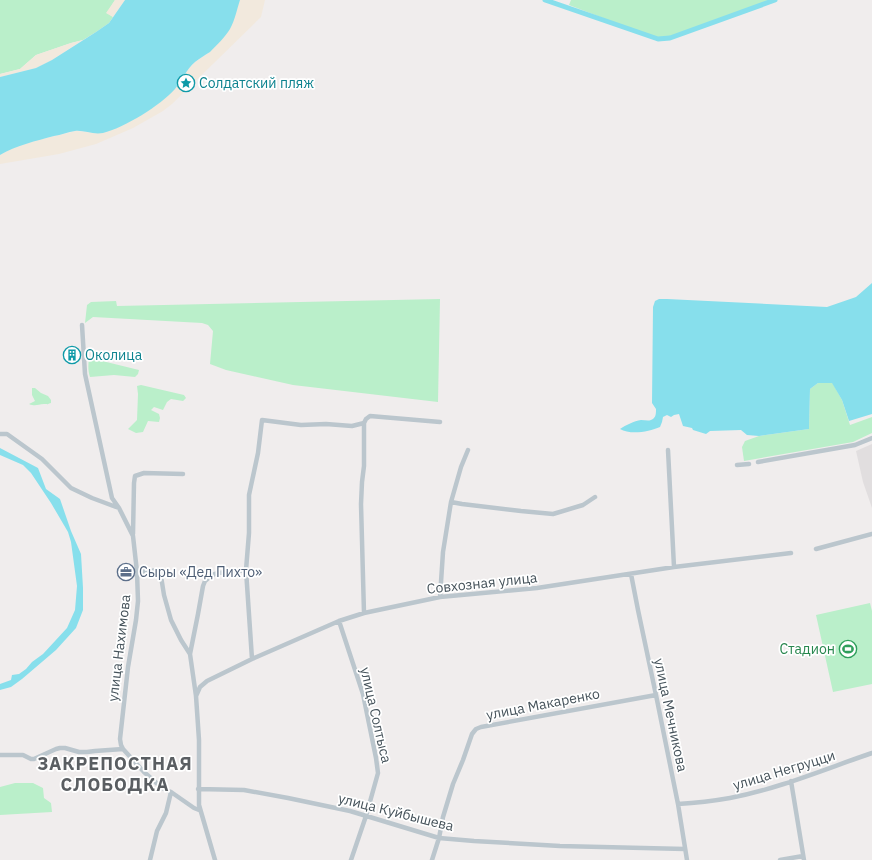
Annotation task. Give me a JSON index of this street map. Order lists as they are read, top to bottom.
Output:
{
  "streets": {
    "street": [
      "Совхозная улица",
      "улица Нахимова",
      "улица Макаренко",
      "улица Солтыса",
      "улица Мечникова",
      "улица Негруцци",
      "улица Куйбышева"
    ]
  },
  "crossings": [
    ["Совхозная улица", "улица Солтыса"],
    ["Совхозная улица", "улица Мечникова"],
    ["улица Макаренко", "улица Мечникова"],
    ["улица Макаренко", "улица Куйбышева"],
    ["улица Солтыса", "улица Куйбышева"],
    ["улица Мечникова", "улица Негруцци"],
    ["улица Мечникова", "улица Куйбышева"]
  ],
  "districts": ["ЗАКРЕПОСТНАЯ СЛОБОДКА"],
  "places": {
    "place": ["Солдатский пляж"],
    "building": ["Околица"],
    "office": ["Сыры «Дед Пихто»"],
    "sports": ["Стадион"]
  }
}
